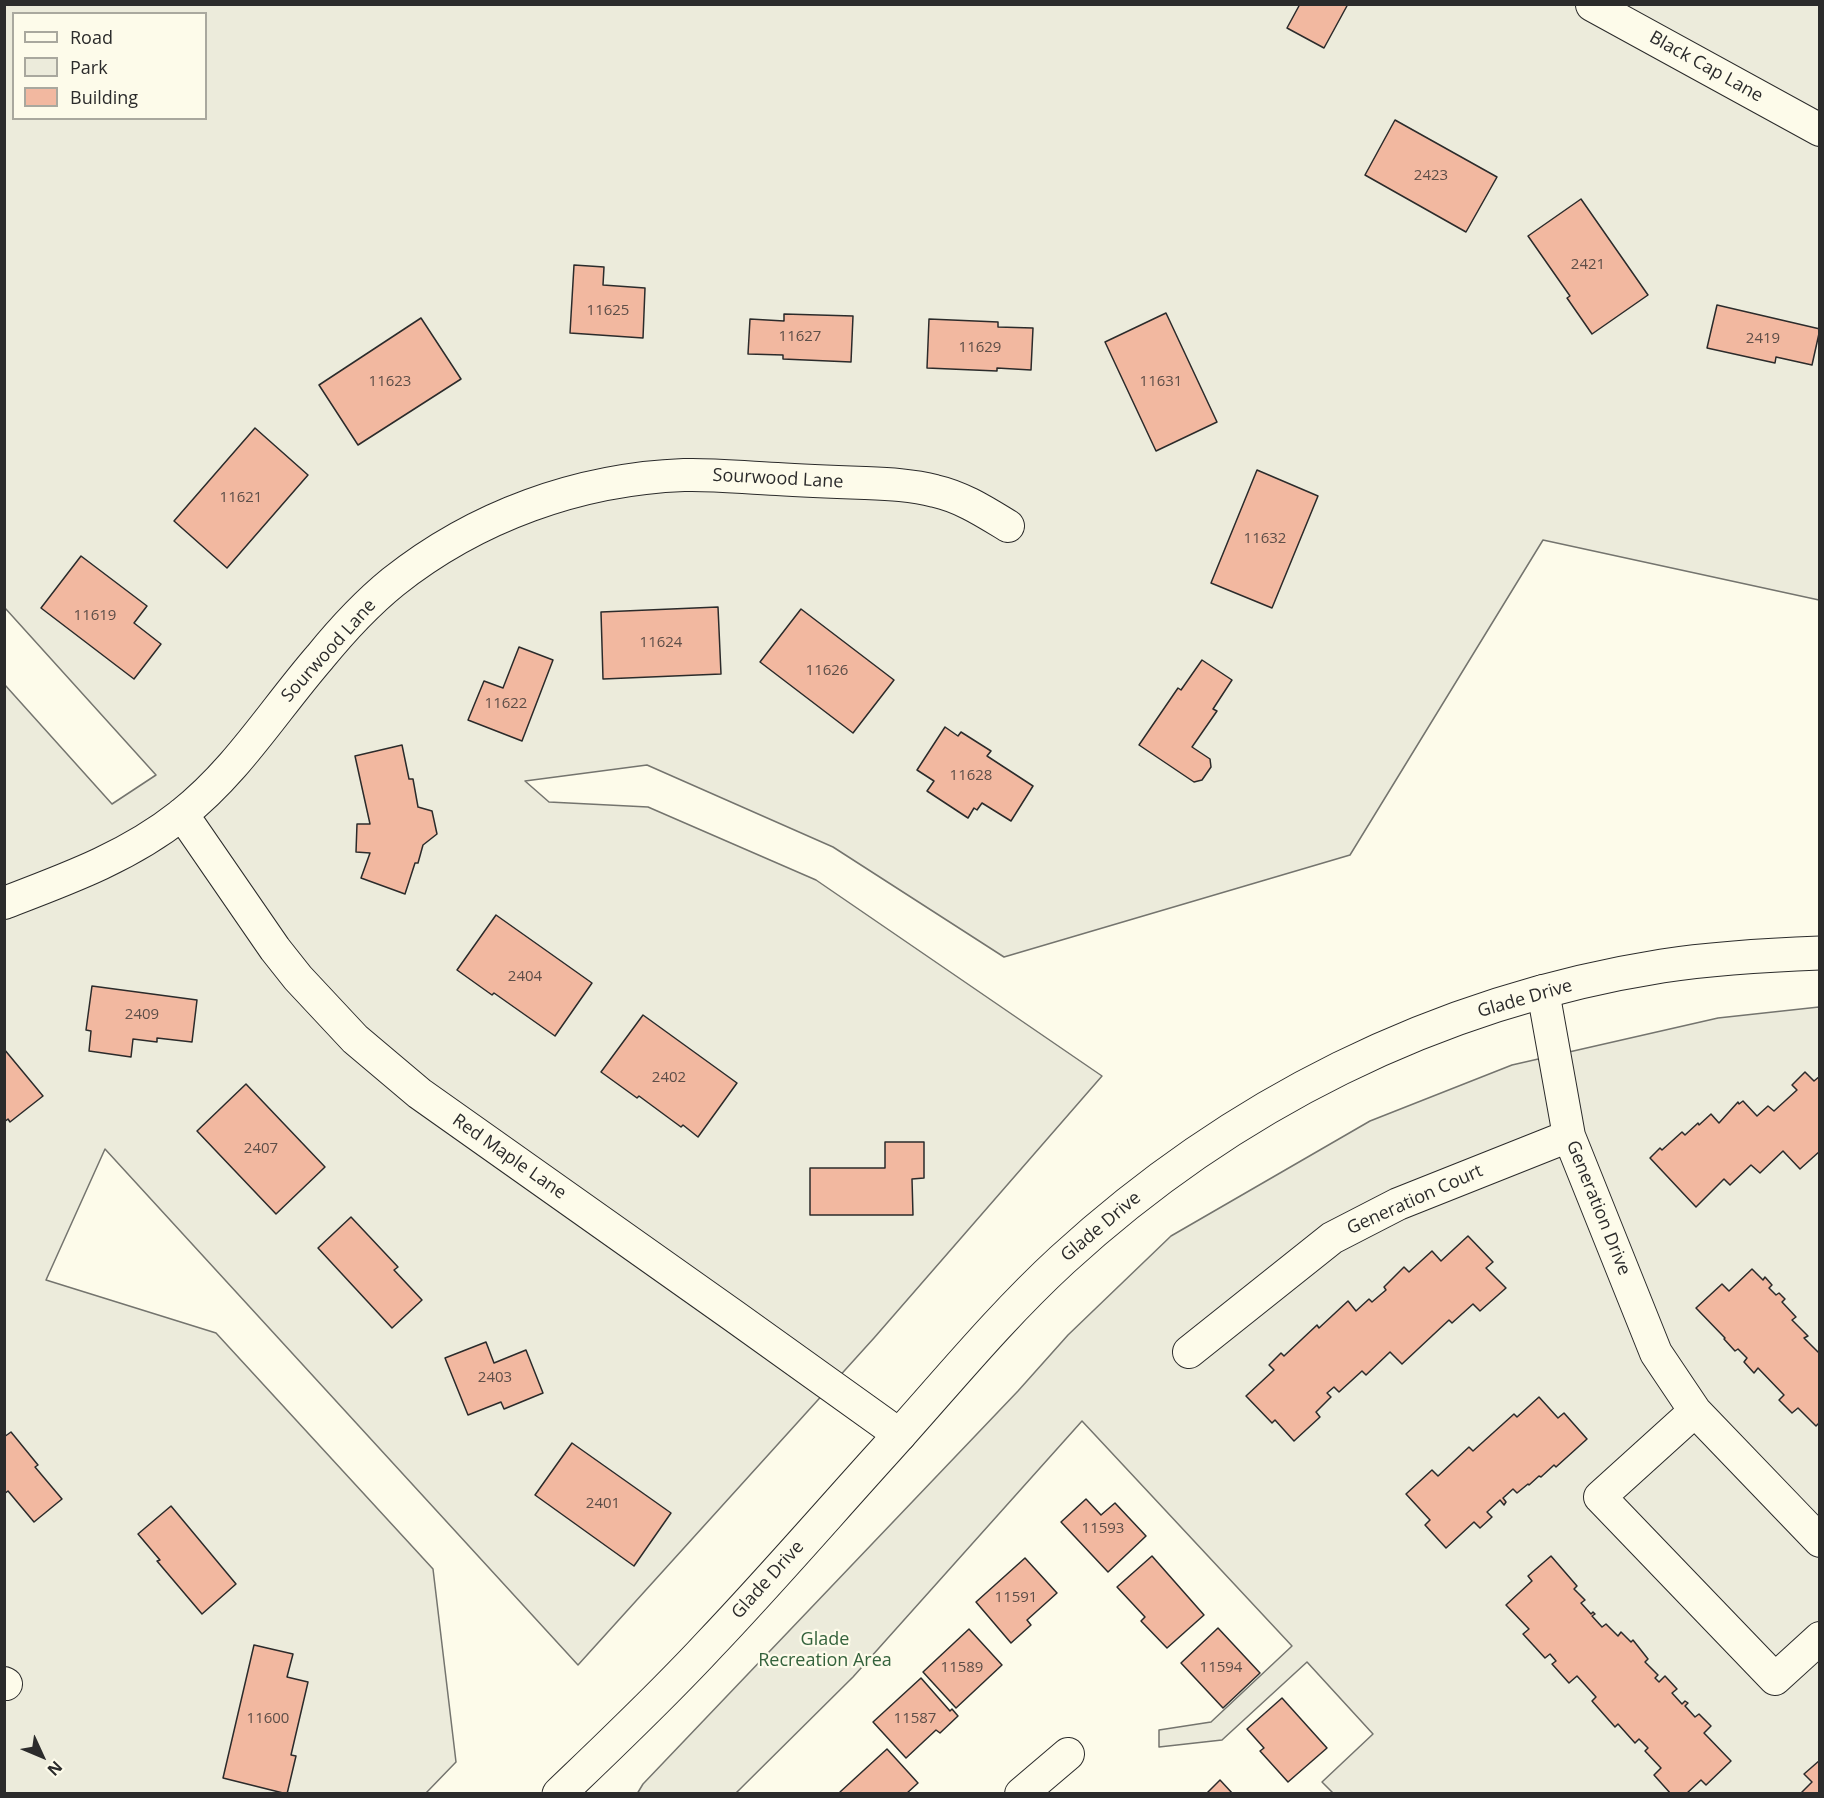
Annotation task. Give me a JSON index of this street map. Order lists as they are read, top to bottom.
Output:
{
  "streets": {
    "street": [
      "Black Cap Lane",
      "Sourwood Lane",
      "Glade Drive",
      "Red Maple Lane",
      "Generation Court",
      "Generation Drive"
    ]
  },
  "crossings": [
    ["Sourwood Lane", "Red Maple Lane"],
    ["Glade Drive", "Red Maple Lane"],
    ["Glade Drive", "Generation Drive"],
    ["Generation Court", "Generation Drive"]
  ],
  "parks": ["Glade Recreation Area"],
  "house_numbers": [
    "2423",
    "2421",
    "11625",
    "11627",
    "2419",
    "11629",
    "11623",
    "11631",
    "11621",
    "11632",
    "11619",
    "11624",
    "11626",
    "11622",
    "11628",
    "2404",
    "2409",
    "2402",
    "2407",
    "2403",
    "2401",
    "11593",
    "11591",
    "11589",
    "11594",
    "11600",
    "11587"
  ],
  "legend": ["Road", "Park", "Building"],
  "north": "bottom right"
}
